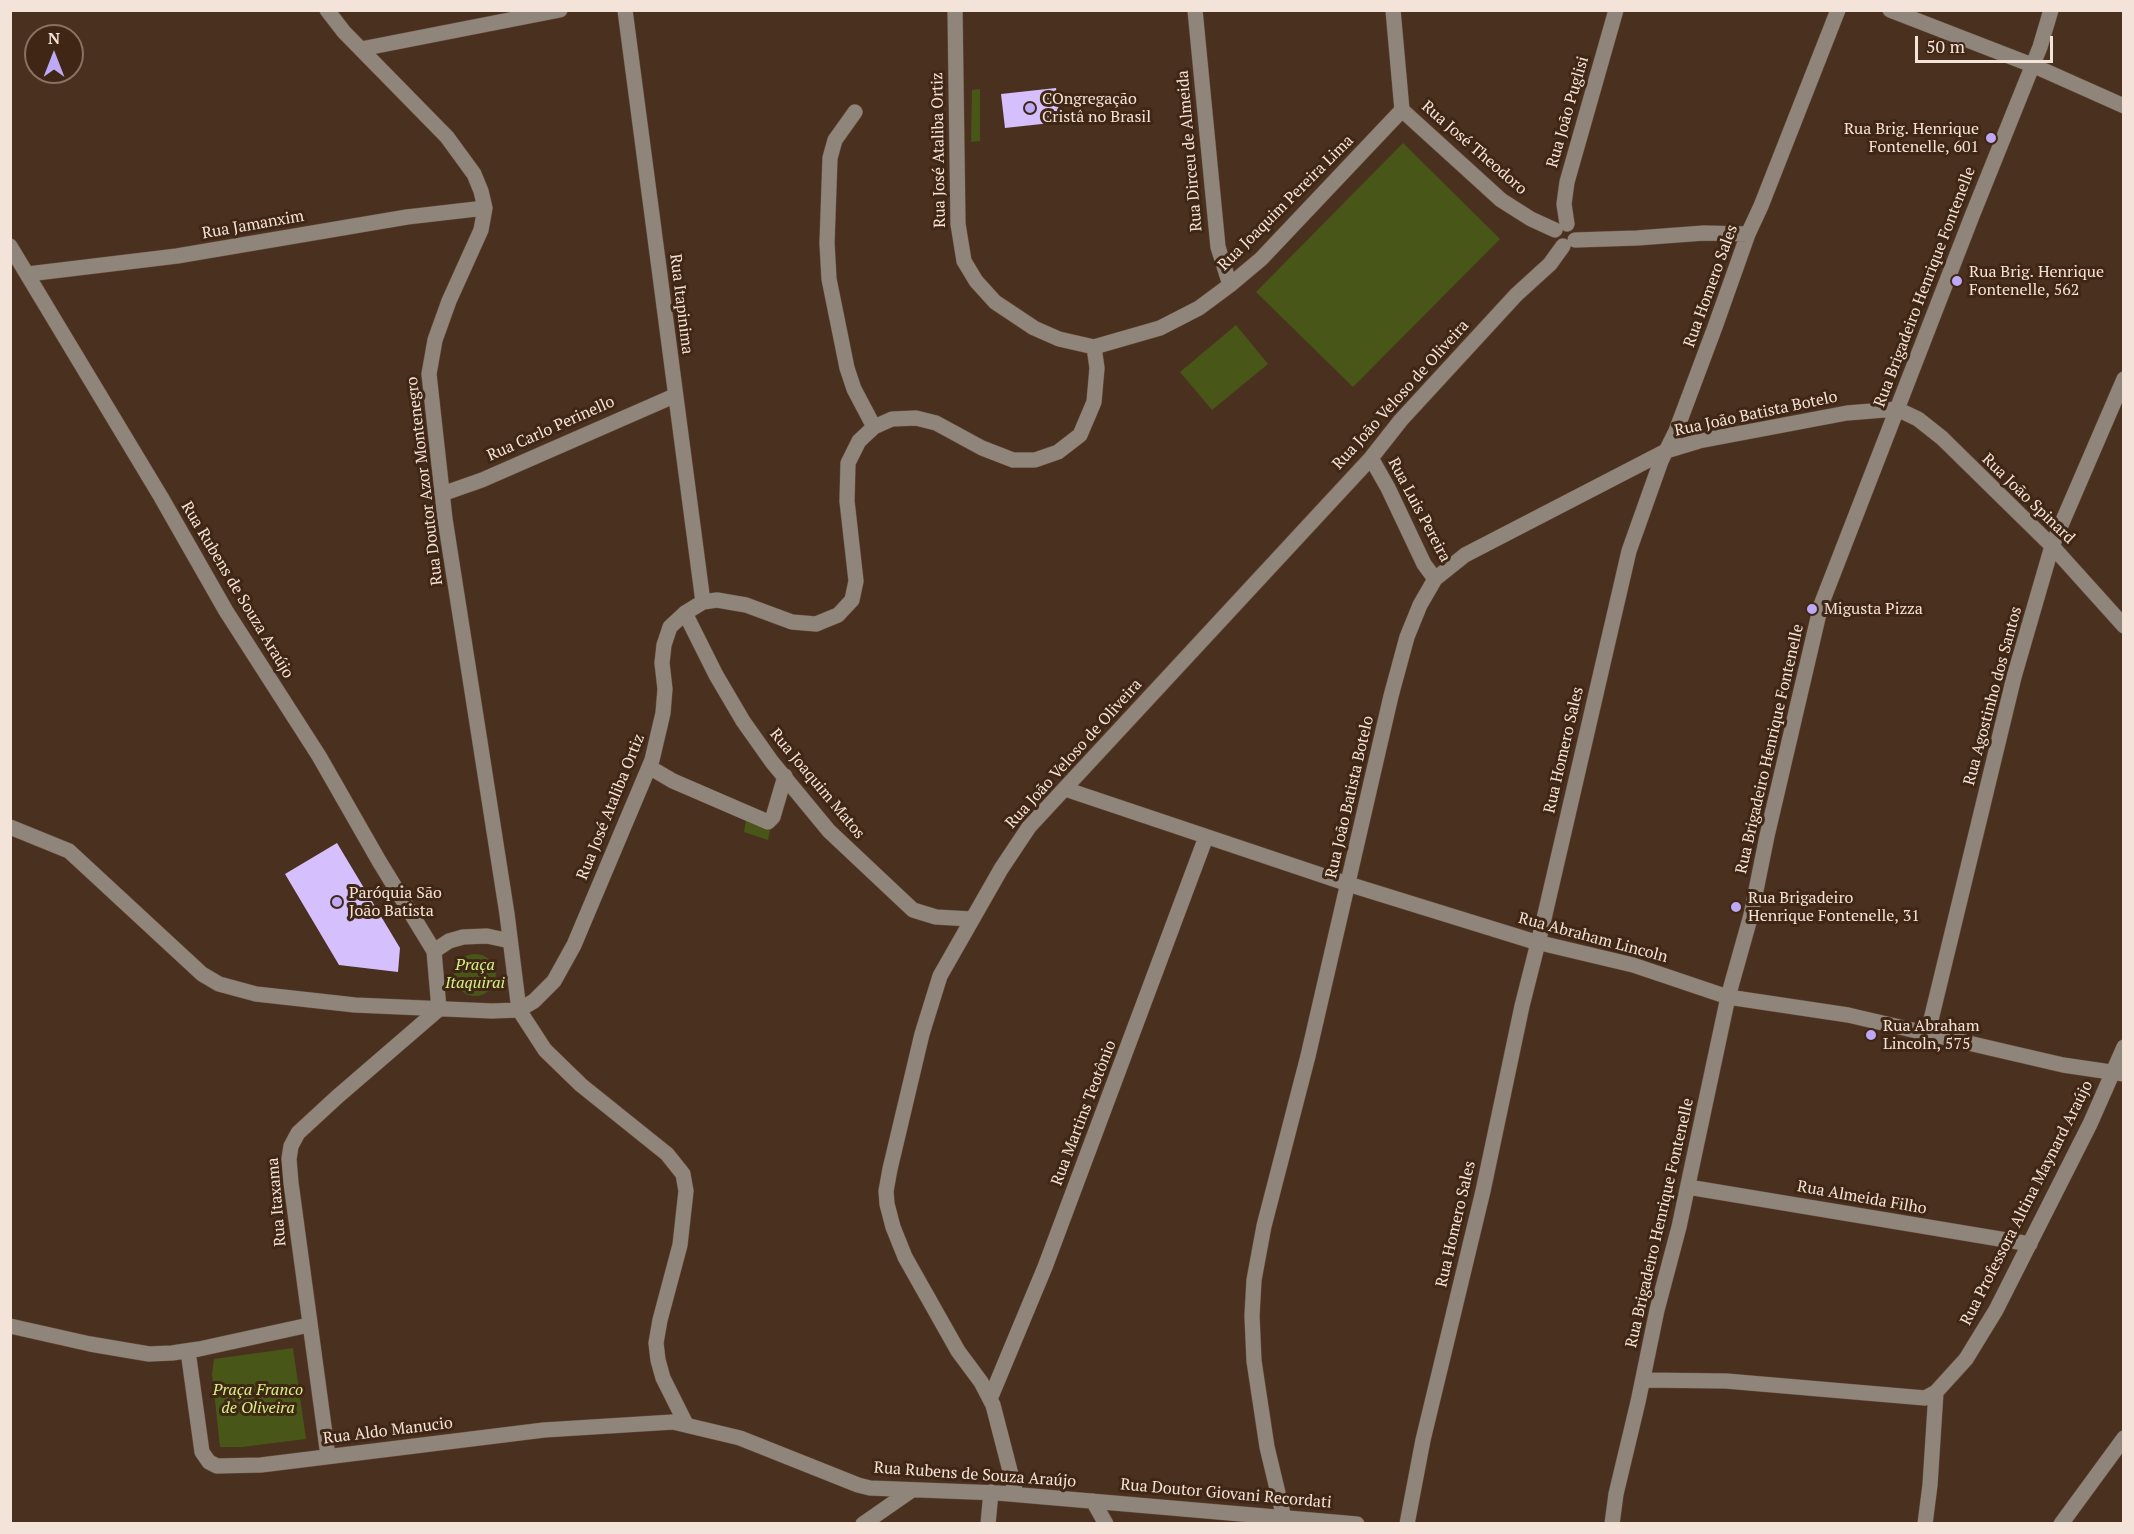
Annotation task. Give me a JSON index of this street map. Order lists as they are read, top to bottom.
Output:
{
  "streets": {
    "street": [
      "Rua João Puglisi",
      "Rua José Theodoro",
      "Rua José Ataliba Ortiz",
      "Rua Dirceu de Almeida",
      "Rua Joaquim Pereira Lima",
      "Rua Jamanxim",
      "Rua Homero Sales",
      "Rua Brigadeiro Henrique Fontenelle",
      "Rua Itapinima",
      "Rua João Veloso de Oliveira",
      "Rua João Batista Botelo",
      "Rua Carlo Perinello",
      "Rua Doutor Azor Montenegro",
      "Rua João Spinard",
      "Rua Luis Pereira",
      "Rua Rubens de Souza Araújo",
      "Rua Agostinho dos Santos",
      "Rua Joaquim Matos",
      "Rua Abraham Lincoln",
      "Rua Martins Teotônio",
      "Rua Almeida Filho",
      "Rua Itaxama",
      "Rua Professora Altina Maynard Araújo",
      "Rua Aldo Manucio",
      "Rua Doutor Giovani Recordati"
    ]
  },
  "crossings": [
    ["Rua João Puglisi", "Rua José Theodoro"],
    ["Rua José Theodoro", "Rua Joaquim Pereira Lima"],
    ["Rua José Ataliba Ortiz", "Rua Joaquim Pereira Lima"],
    ["Rua José Ataliba Ortiz", "Rua Itapinima"],
    ["Rua José Ataliba Ortiz", "Rua Joaquim Matos"],
    ["Rua Dirceu de Almeida", "Rua Joaquim Pereira Lima"],
    ["Rua Jamanxim", "Rua Doutor Azor Montenegro"],
    ["Rua Jamanxim", "Rua Rubens de Souza Araújo"],
    ["Rua Homero Sales", "Rua João Batista Botelo"],
    ["Rua Homero Sales", "Rua Abraham Lincoln"],
    ["Rua Brigadeiro Henrique Fontenelle", "Rua João Batista Botelo"],
    ["Rua Brigadeiro Henrique Fontenelle", "Rua João Spinard"],
    ["Rua Brigadeiro Henrique Fontenelle", "Rua Abraham Lincoln"],
    ["Rua Brigadeiro Henrique Fontenelle", "Rua Almeida Filho"],
    ["Rua Itapinima", "Rua Carlo Perinello"],
    ["Rua João Veloso de Oliveira", "Rua Luis Pereira"],
    ["Rua João Veloso de Oliveira", "Rua Rubens de Souza Araújo"],
    ["Rua João Veloso de Oliveira", "Rua Joaquim Matos"],
    ["Rua João Veloso de Oliveira", "Rua Abraham Lincoln"],
    ["Rua João Veloso de Oliveira", "Rua Martins Teotônio"],
    ["Rua João Batista Botelo", "Rua João Spinard"],
    ["Rua João Batista Botelo", "Rua Luis Pereira"],
    ["Rua João Batista Botelo", "Rua Abraham Lincoln"],
    ["Rua João Batista Botelo", "Rua Doutor Giovani Recordati"],
    ["Rua Carlo Perinello", "Rua Doutor Azor Montenegro"],
    ["Rua João Spinard", "Rua Agostinho dos Santos"],
    ["Rua Rubens de Souza Araújo", "Rua Aldo Manucio"],
    ["Rua Rubens de Souza Araújo", "Rua Doutor Giovani Recordati"],
    ["Rua Agostinho dos Santos", "Rua Abraham Lincoln"],
    ["Rua Abraham Lincoln", "Rua Martins Teotônio"],
    ["Rua Abraham Lincoln", "Rua Professora Altina Maynard Araújo"],
    ["Rua Almeida Filho", "Rua Professora Altina Maynard Araújo"],
    ["Rua Itaxama", "Rua Aldo Manucio"]
  ],
  "parks": ["Praça Itaquirai", "Praça Franco de Oliveira"],
  "places": [
    "COngregação Cristâ no Brasil",
    "Rua Brig. Henrique Fontenelle, 601",
    "Rua Brig. Henrique Fontenelle, 562",
    "Migusta Pizza",
    "Paróquia São João Batista",
    "Rua Brigadeiro Henrique Fontenelle, 31",
    "Rua Abraham Lincoln, 575"
  ],
  "scale_bar": "50 m",
  "north": "top"
}
